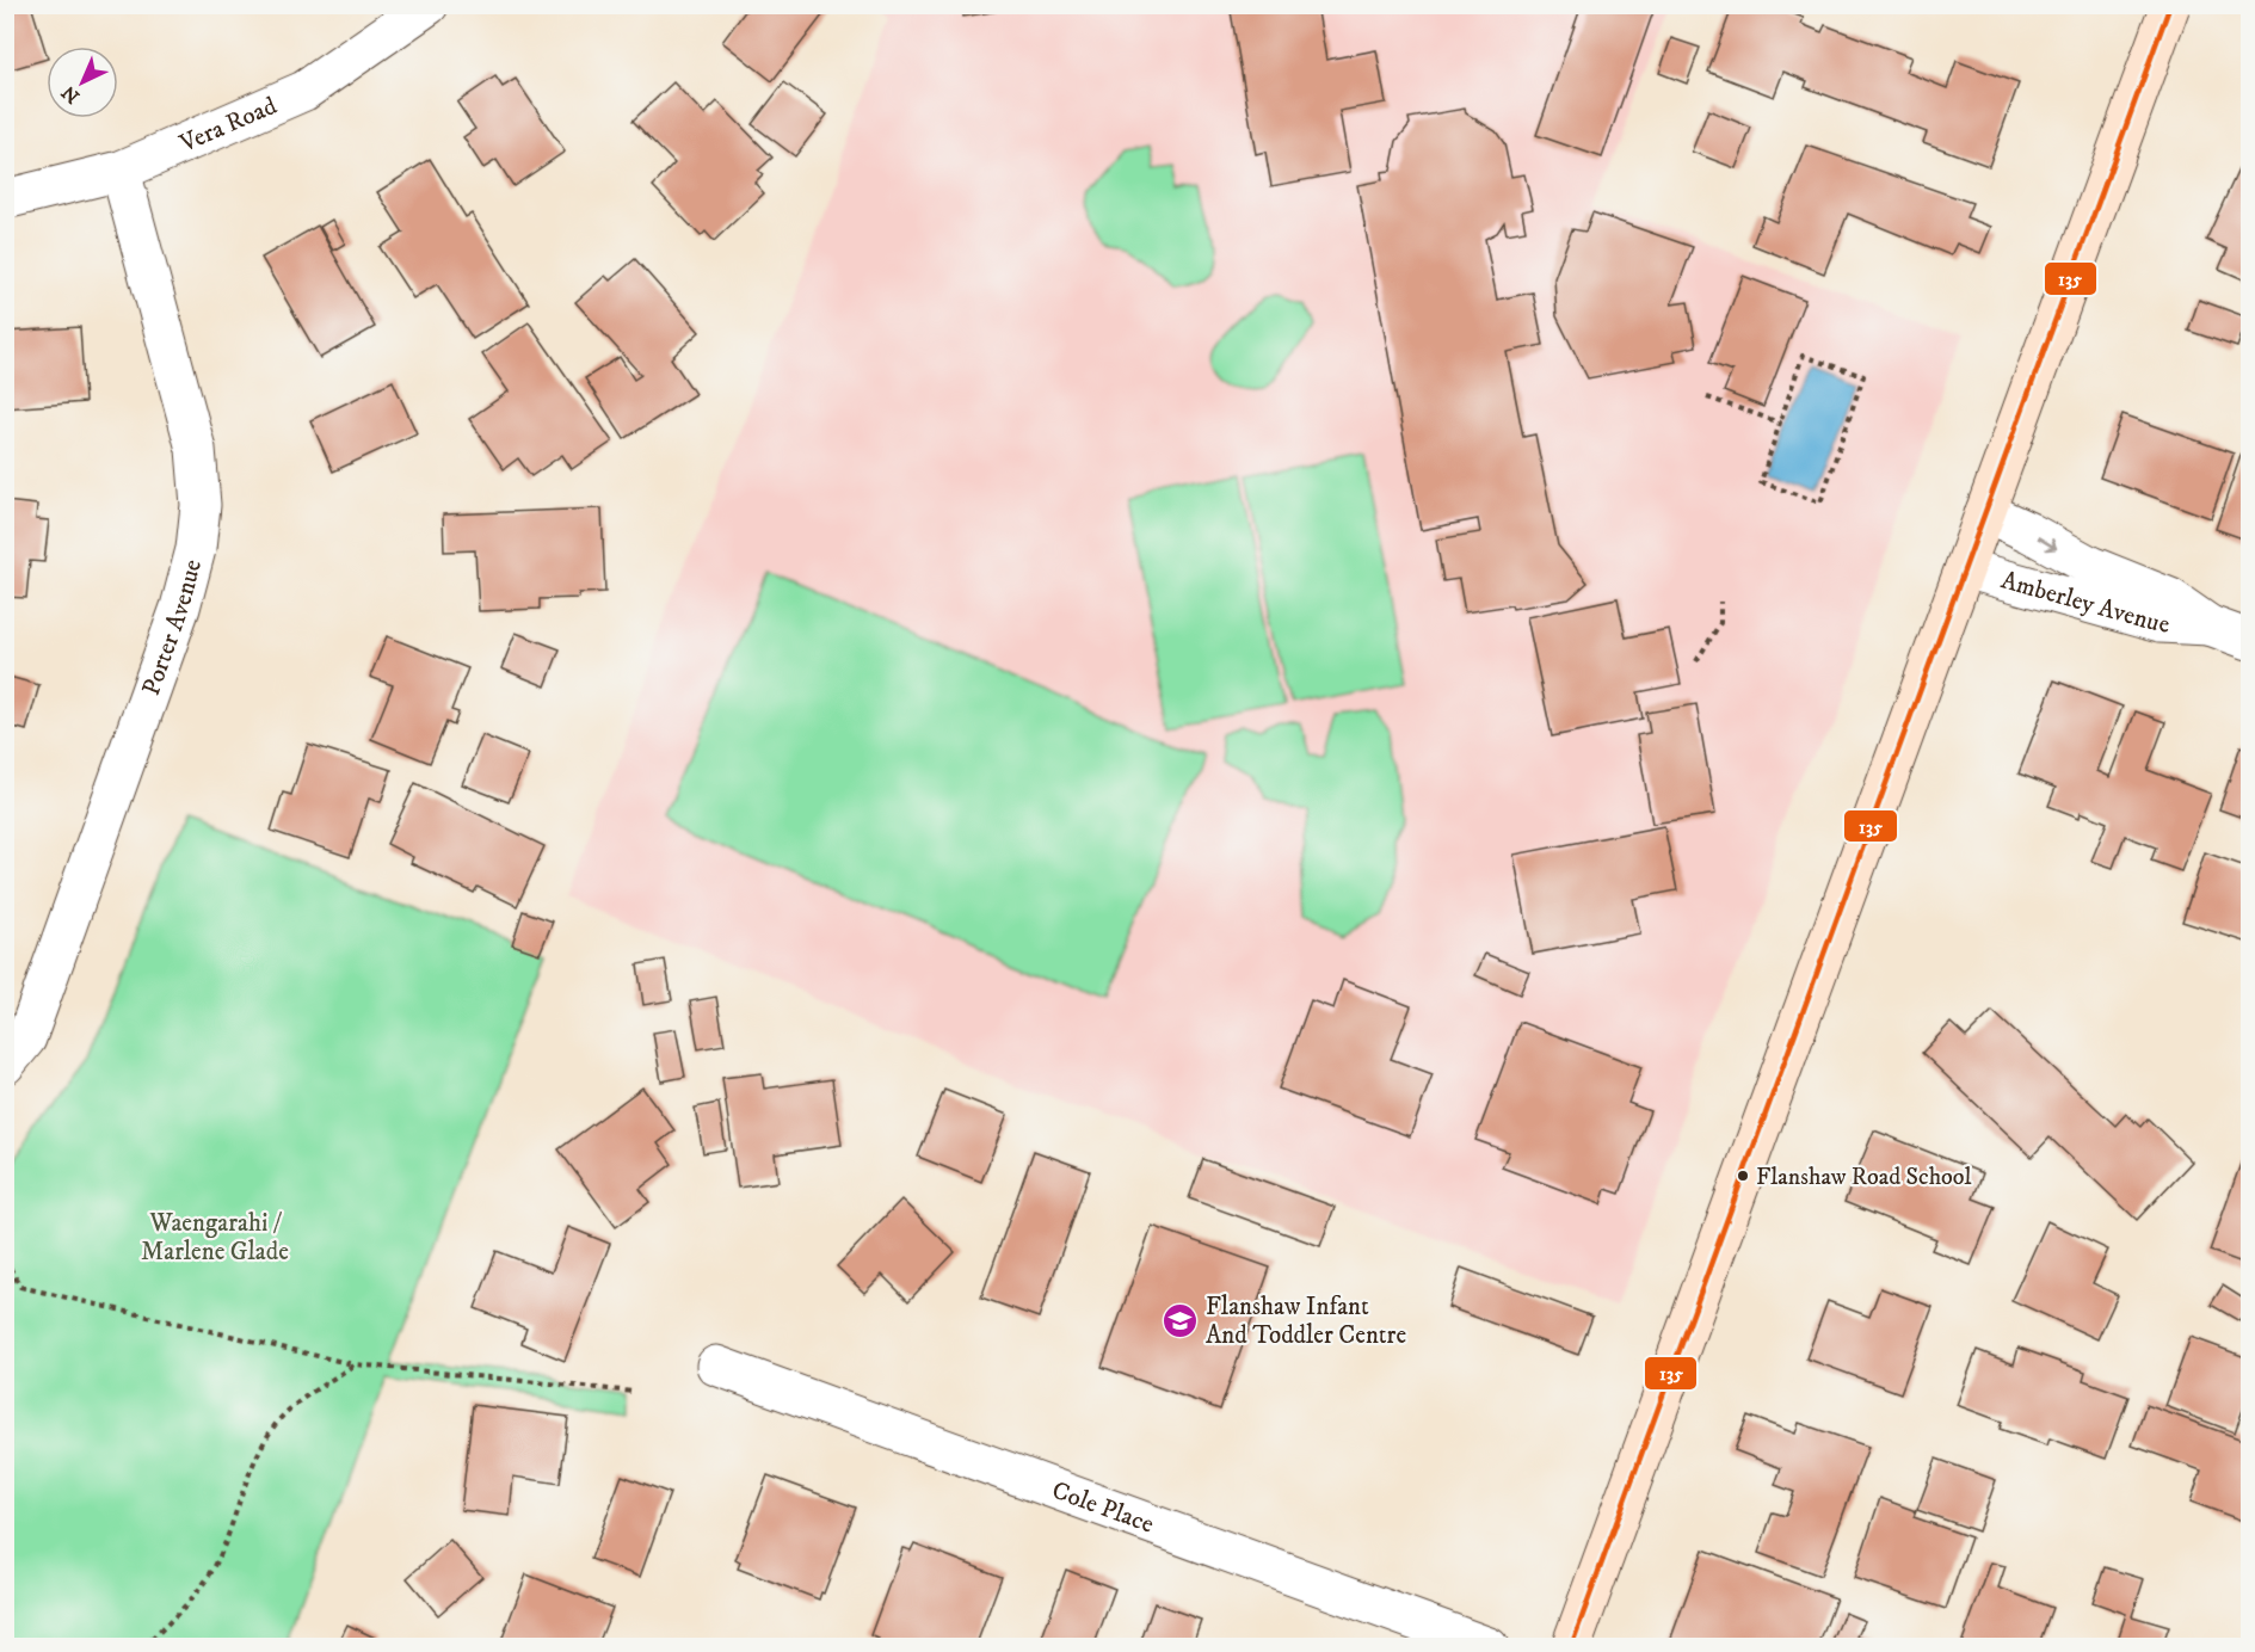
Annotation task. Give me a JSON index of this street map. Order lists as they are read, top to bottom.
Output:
{
  "streets": {
    "street": [
      "Vera Road",
      "Amberley Avenue",
      "Porter Avenue",
      "Cole Place"
    ]
  },
  "crossings": [
    ["Vera Road", "Porter Avenue"]
  ],
  "parks": ["Waengarahi / Marlene Glade"],
  "places": {
    "other": ["Flanshaw Road School"],
    "school or university": ["Flanshaw Infant And Toddler Centre"]
  },
  "lines": ["transit line 135"],
  "north": "bottom left"
}
